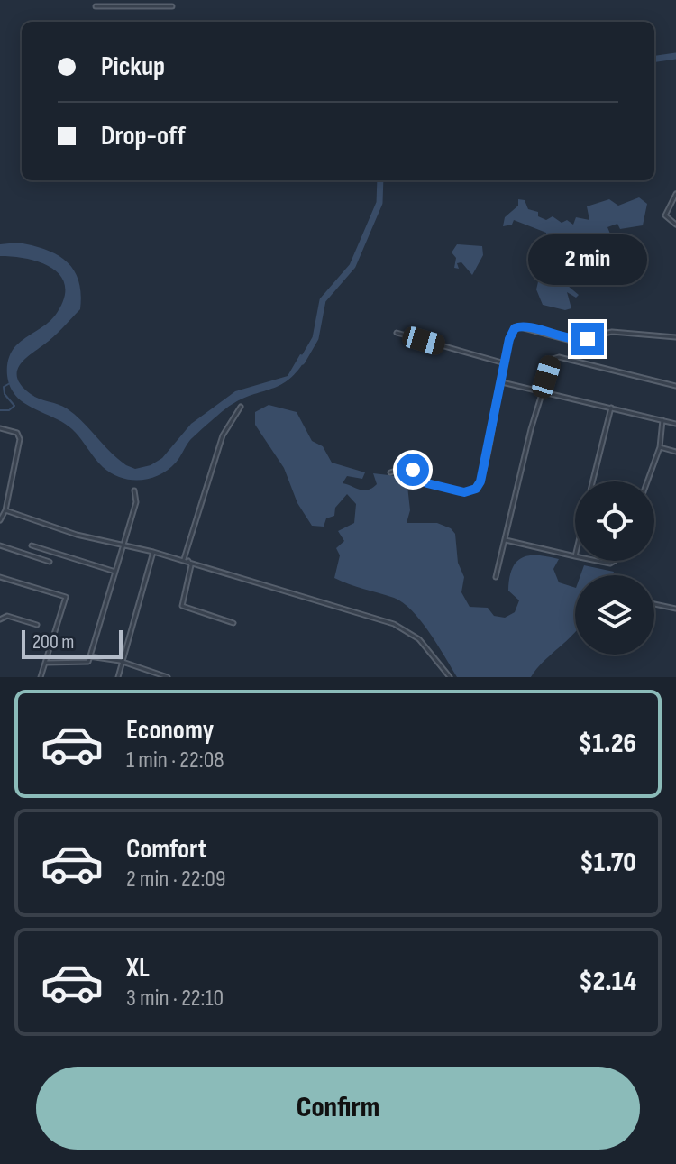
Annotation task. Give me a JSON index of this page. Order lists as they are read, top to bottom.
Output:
{
  "scale_bar": "200 m",
  "page": {
    "banner": ["Pickup", "Drop-off"],
    "bubble": "2 min",
    "scale": "200 m",
    "list": [
      {
        "name": "Economy",
        "note": "1 min · 22:08",
        "value": "$1.26"
      },
      {
        "name": "Comfort",
        "note": "2 min · 22:09",
        "value": "$1.70"
      },
      {
        "name": "XL",
        "note": "3 min · 22:10",
        "value": "$2.14"
      }
    ],
    "buttons": "Confirm"
  }
}
